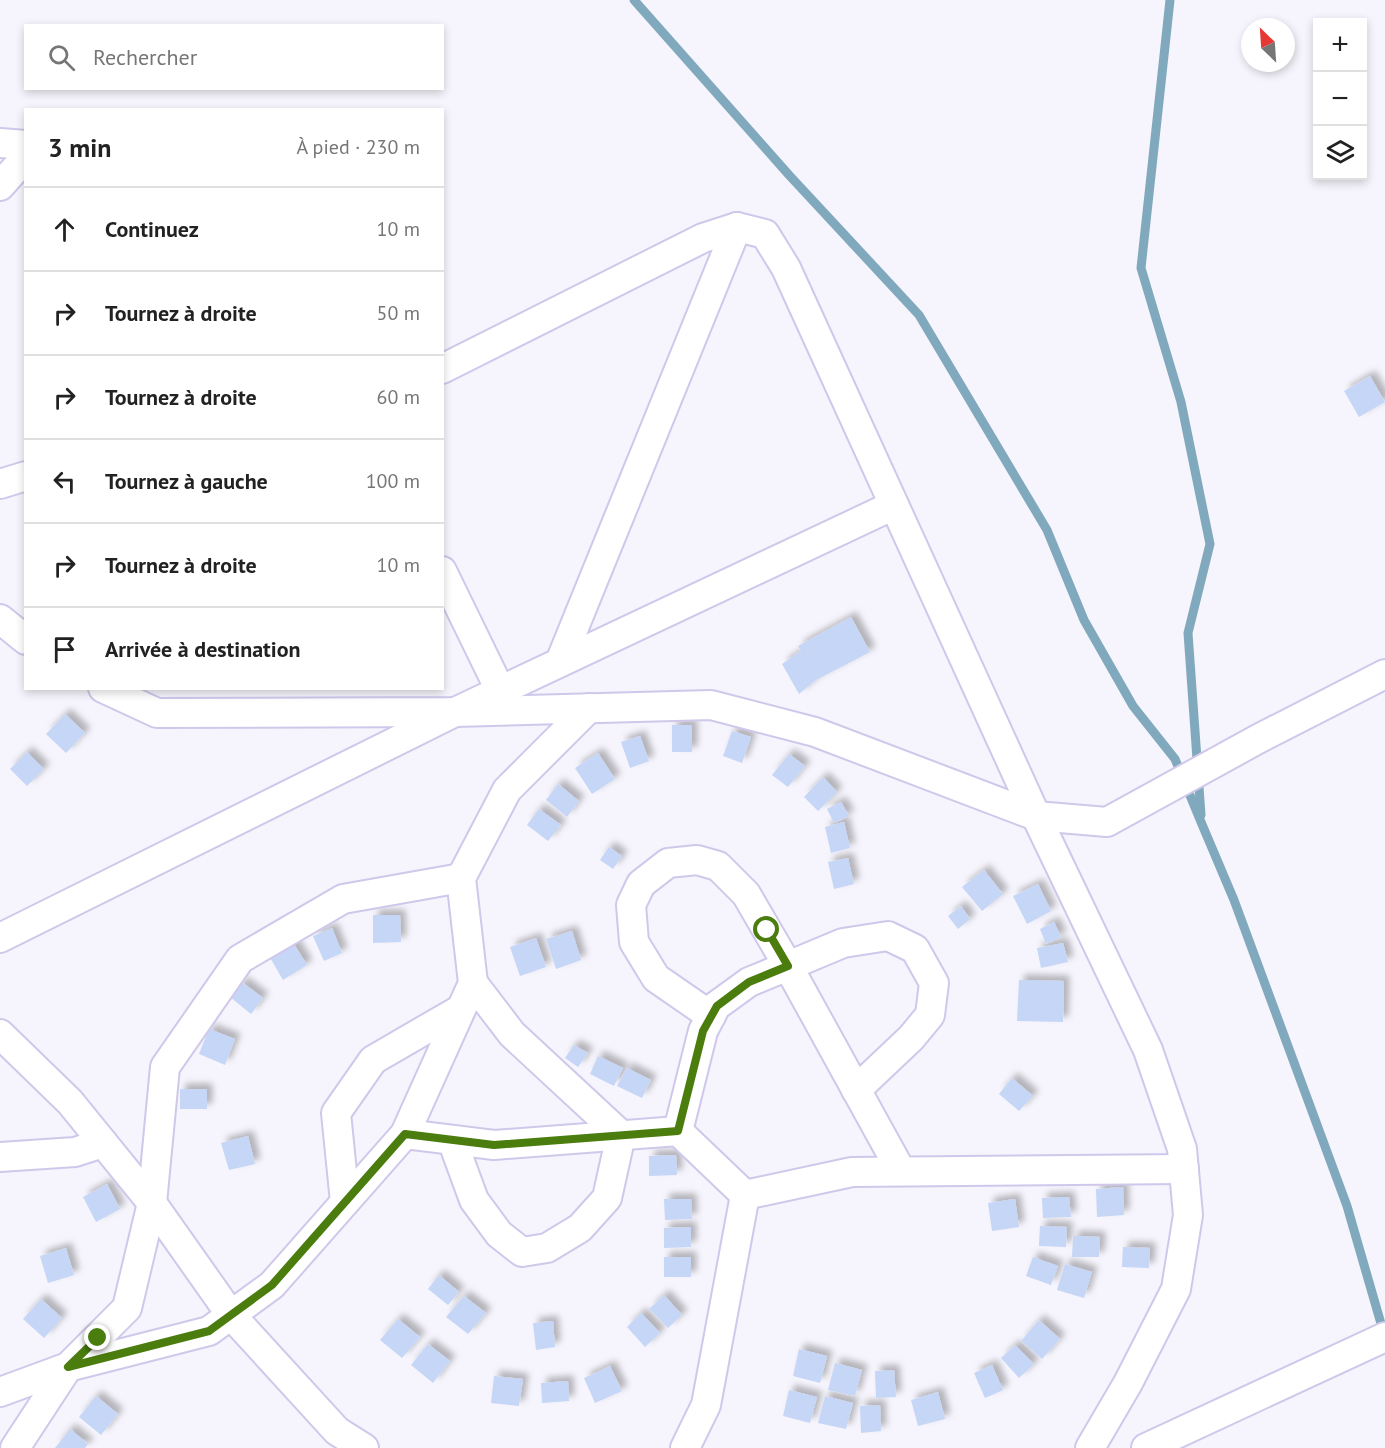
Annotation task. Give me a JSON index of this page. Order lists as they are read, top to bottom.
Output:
{
  "north": "top left",
  "page": {
    "map_buttons": ["+", "−"],
    "search": "Rechercher",
    "heading": ["3 min", "À pied · 230 m"],
    "list": [
      ["Continuez", "10 m"],
      ["Tournez à droite", "50 m"],
      ["Tournez à droite", "60 m"],
      ["Tournez à gauche", "100 m"],
      ["Tournez à droite", "10 m"],
      "Arrivée à destination"
    ]
  }
}
